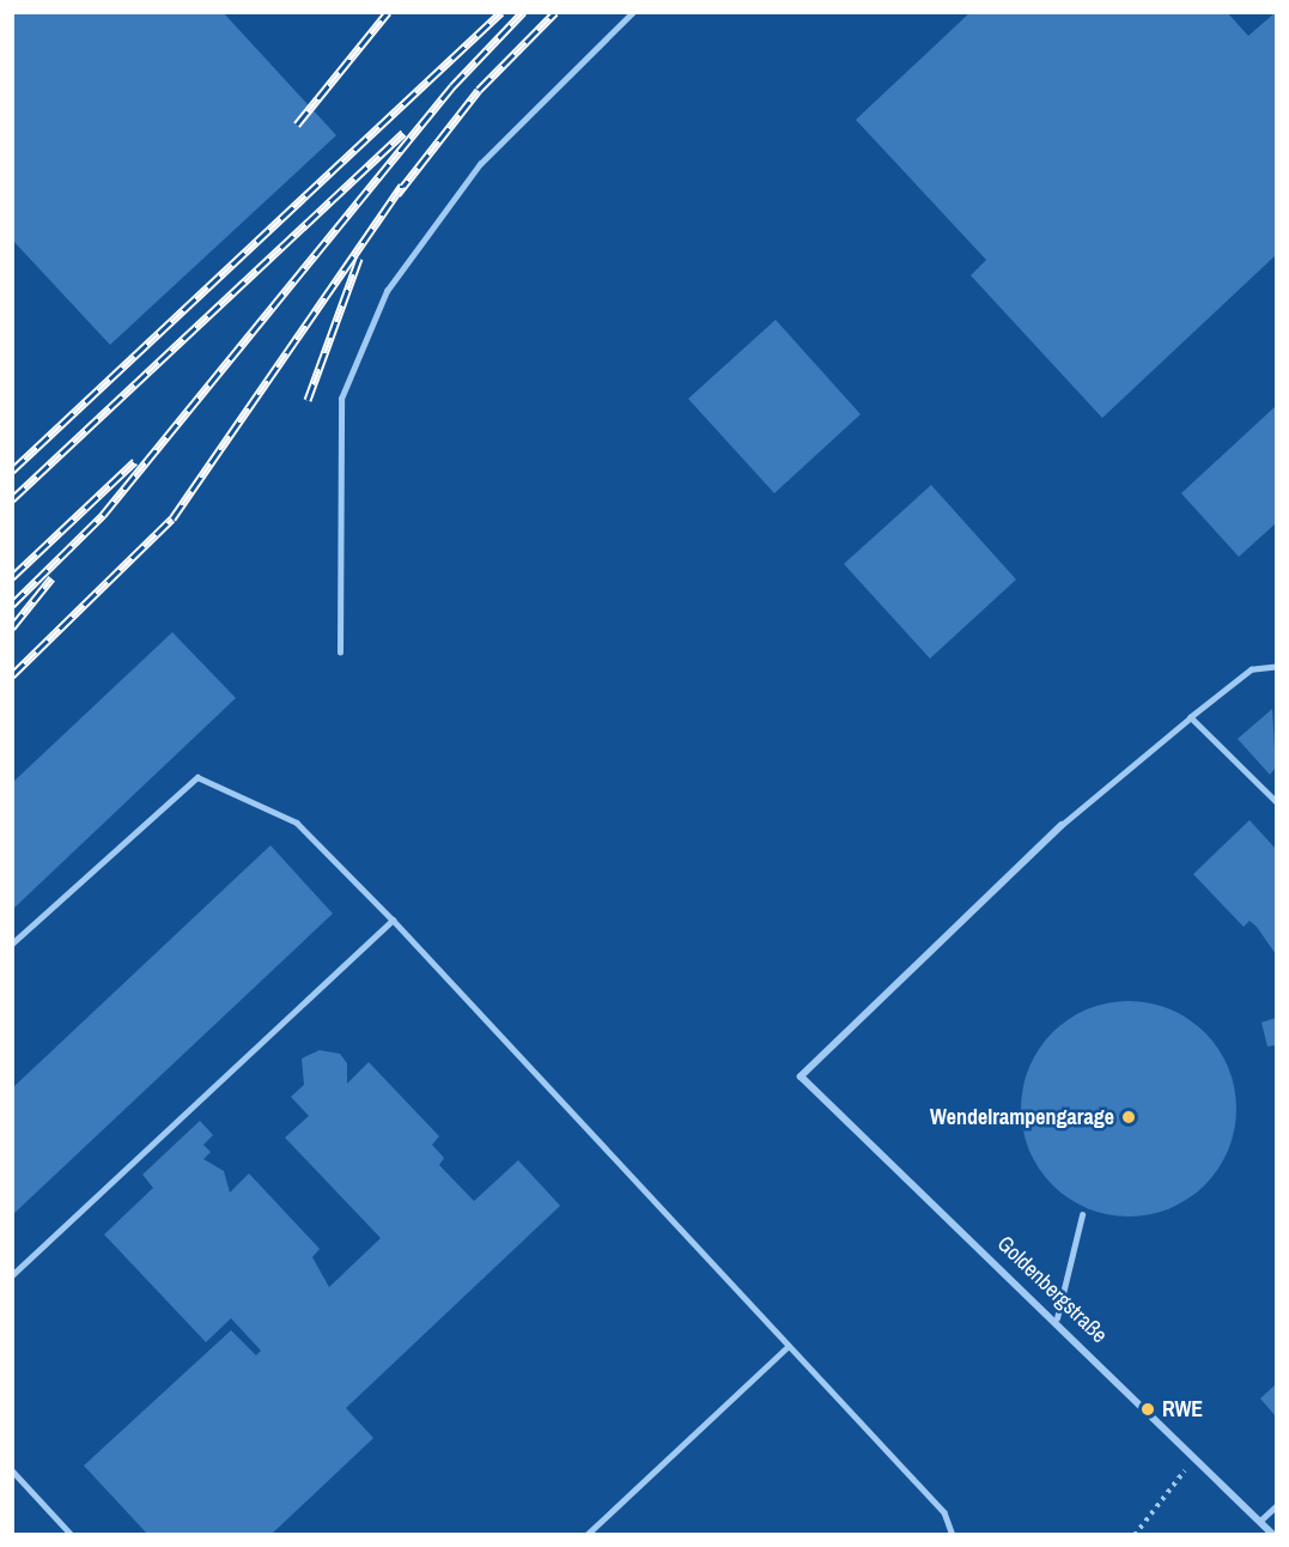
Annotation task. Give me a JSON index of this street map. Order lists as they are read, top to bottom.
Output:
{
  "streets": {
    "street": ["Goldenbergstraße"]
  },
  "places": ["Wendelrampengarage", "RWE"]
}
